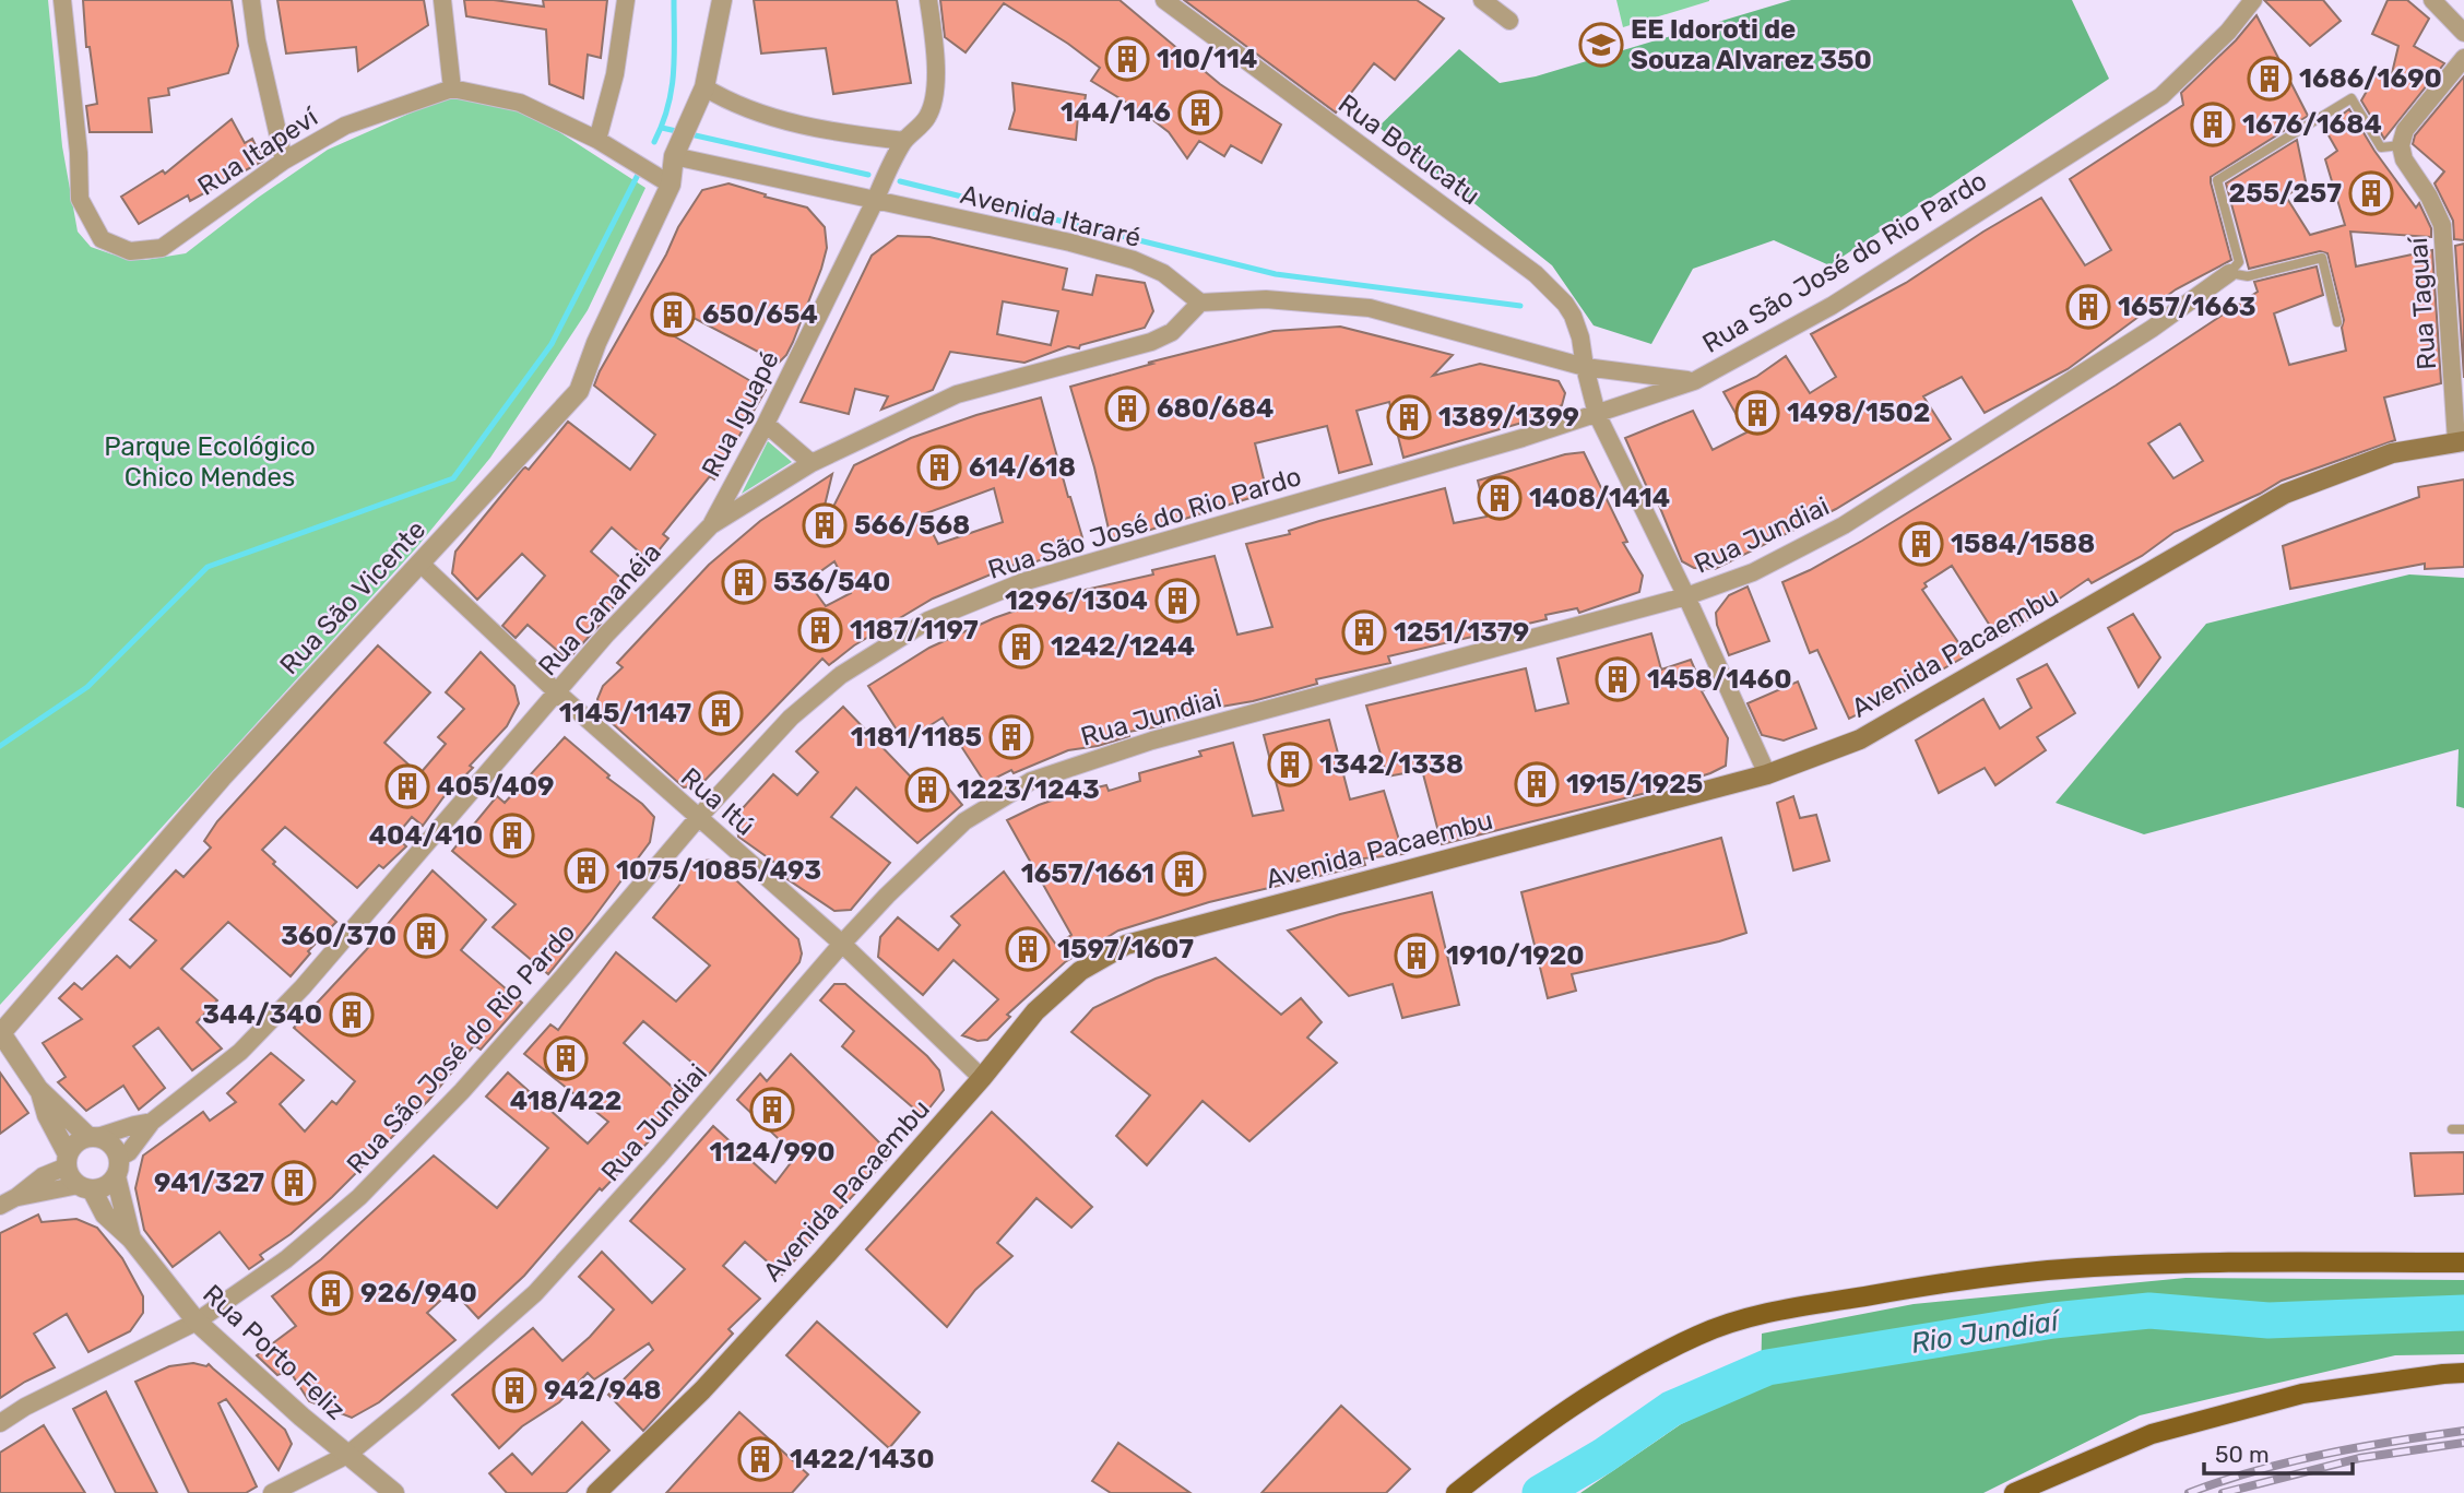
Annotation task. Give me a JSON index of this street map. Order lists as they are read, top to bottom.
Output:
{
  "streets": {
    "main road": ["Avenida Pacaembu"],
    "street": [
      "Rua Botucatu",
      "Rua Itapeví",
      "Avenida Itararé",
      "Rua São José do Rio Pardo",
      "Rua Taguaí",
      "Rua Iguapé",
      "Rua Jundiai",
      "Rua São Vicente",
      "Rua Cananéia",
      "Rua Itú",
      "Rua Porto Feliz"
    ]
  },
  "crossings": [
    ["Rua Botucatu", "Rua São José do Rio Pardo"],
    ["Rua Botucatu", "Rua Jundiai"],
    ["Rua Botucatu", "Avenida Pacaembu"],
    ["Avenida Itararé", "Rua Iguapé"],
    ["Avenida Itararé", "Rua São Vicente"],
    ["Avenida Itararé", "Rua Cananéia"],
    ["Rua São José do Rio Pardo", "Rua Itú"],
    ["Rua São José do Rio Pardo", "Rua Porto Feliz"],
    ["Rua Taguaí", "Avenida Pacaembu"],
    ["Rua Iguapé", "Rua Cananéia"],
    ["Rua Jundiai", "Rua Itú"],
    ["Rua Jundiai", "Rua Porto Feliz"],
    ["Rua São Vicente", "Rua Itú"],
    ["Rua Cananéia", "Rua Itú"],
    ["Rua Cananéia", "Rua Porto Feliz"],
    ["Avenida Pacaembu", "Rua Itú"]
  ],
  "water": ["Rio Jundiaí"],
  "parks": ["Parque Ecológico Chico Mendes"],
  "places": {
    "school or university": ["EE Idoroti de Souza Alvarez 350"],
    "building": [
      "110/114",
      "1686/1690",
      "144/146",
      "1676/1684",
      "255/257",
      "1657/1663",
      "650/654",
      "680/684",
      "1498/1502",
      "1389/1399",
      "614/618",
      "1408/1414",
      "566/568",
      "1584/1588",
      "536/540",
      "1296/1304",
      "1187/1197",
      "1251/1379",
      "1242/1244",
      "1458/1460",
      "1145/1147",
      "1181/1185",
      "1342/1338",
      "1915/1925",
      "405/409",
      "1223/1243",
      "404/410",
      "1075/1085/493",
      "1657/1661",
      "360/370",
      "1597/1607",
      "1910/1920",
      "344/340",
      "418/422",
      "1124/990",
      "941/327",
      "926/940",
      "942/948",
      "1422/1430"
    ]
  },
  "scale_bar": "50 m"
}
